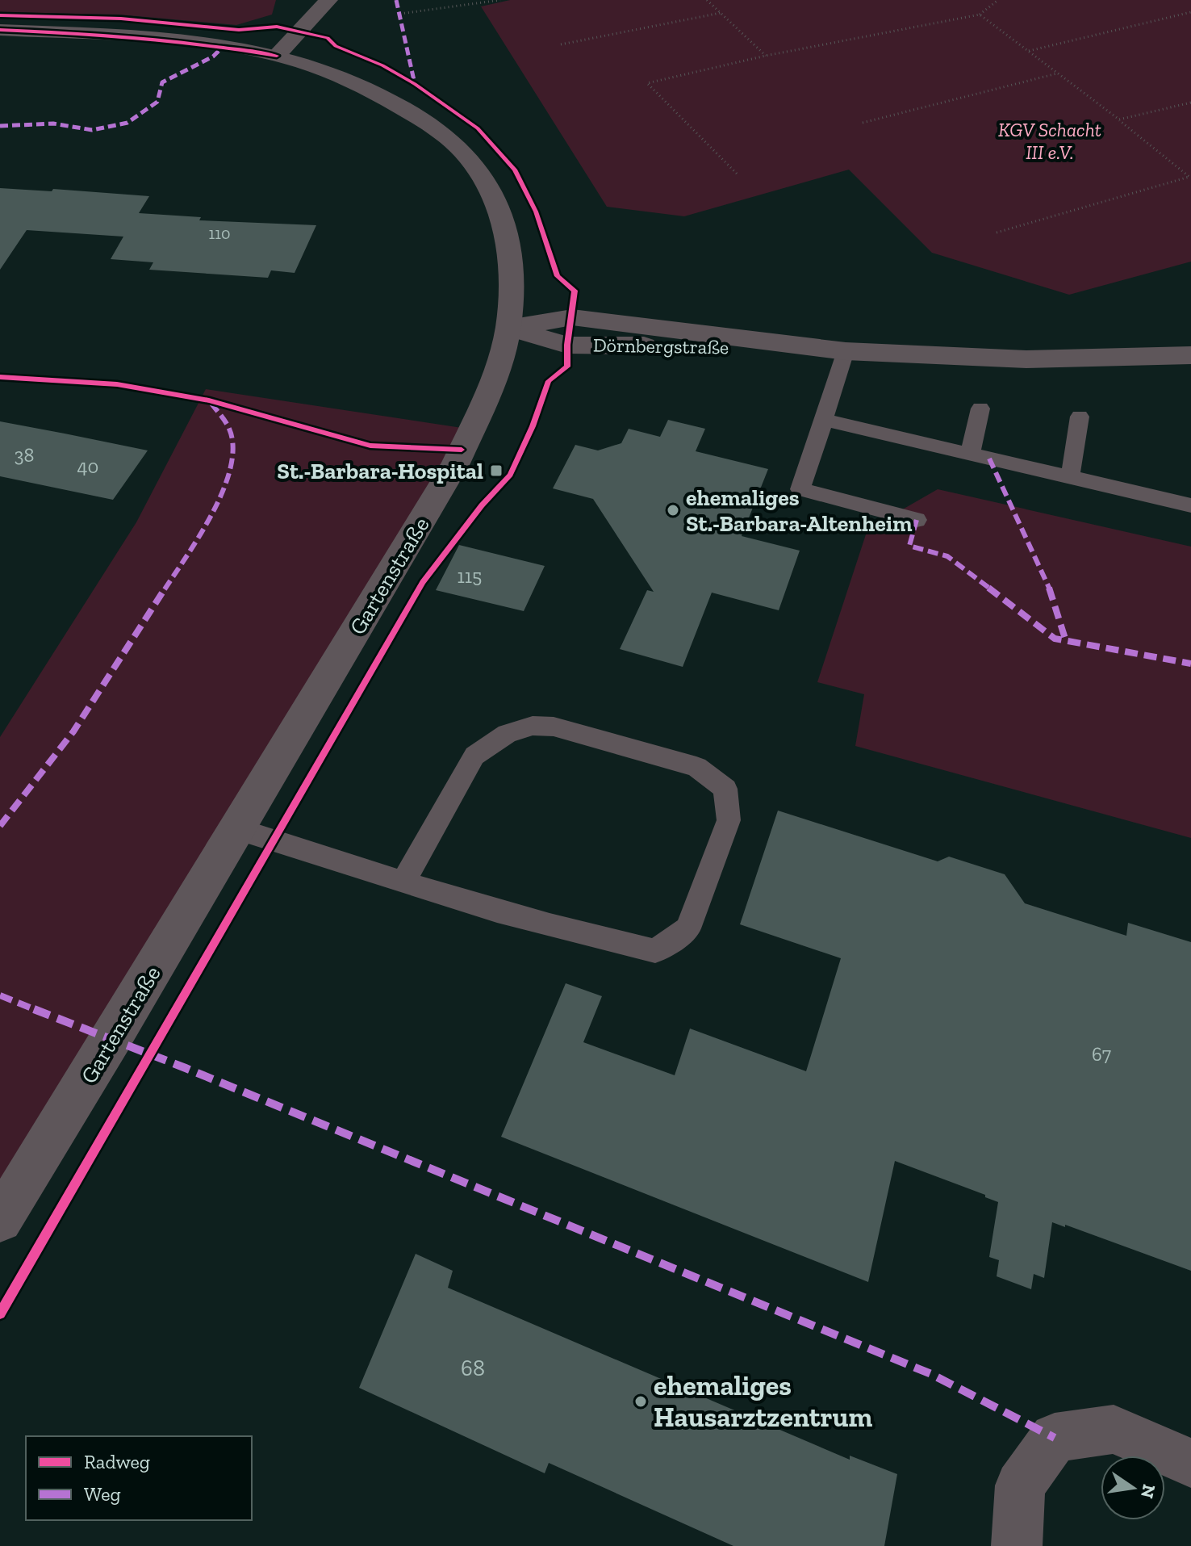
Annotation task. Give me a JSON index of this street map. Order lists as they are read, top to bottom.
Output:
{
  "streets": {
    "street": ["Dörnbergstraße", "Gartenstraße"]
  },
  "crossings": [
    ["Dörnbergstraße", "Gartenstraße"]
  ],
  "parks": ["KGV Schacht III e.V."],
  "places": {
    "transit": ["St.-Barbara-Hospital"],
    "other": ["ehemaliges St.-Barbara-Altenheim", "ehemaliges Hausarztzentrum"]
  },
  "house_numbers": [
    "110",
    "38",
    "40",
    "115",
    "67",
    "68"
  ],
  "legend": ["Radweg", "Weg"],
  "north": "right"
}
